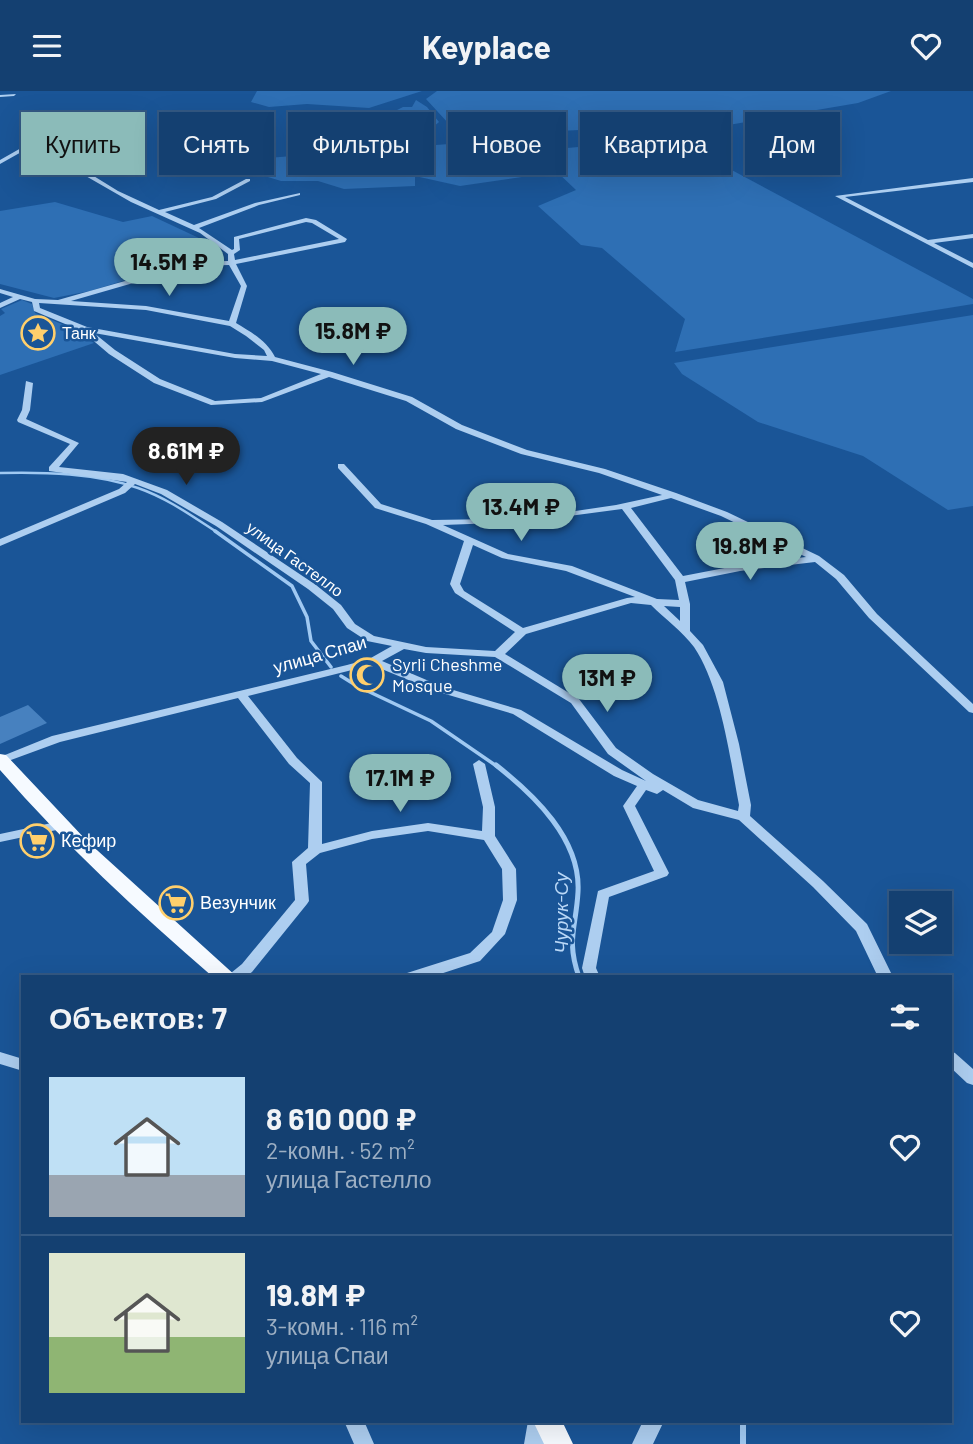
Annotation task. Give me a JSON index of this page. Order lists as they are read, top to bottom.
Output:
{
  "streets": {
    "street": ["улица Гастелло", "улица Спаи"]
  },
  "crossings": [
    ["улица Гастелло", "улица Спаи"]
  ],
  "water": ["Чурук-Су"],
  "places": {
    "place": ["Танк"],
    "mosque": ["Syrli Cheshme Mosque"],
    "supermarket": ["Кефир", "Везунчик"]
  },
  "page": {
    "header": "Keyplace",
    "chip": [
      "Купить",
      "Снять",
      "Фильтры",
      "Новое",
      "Квартира",
      "Дом"
    ],
    "price": [
      "14.5M ₽",
      "15.8M ₽",
      "8.61M ₽",
      "13.4M ₽",
      "19.8M ₽",
      "13M ₽",
      "17.1M ₽"
    ],
    "heading": "Объектов: 7",
    "list": [
      {
        "name": "8 610 000 ₽",
        "note": "2-комн. · 52 m² · улица Гастелло"
      },
      {
        "name": "19.8M ₽",
        "note": "3-комн. · 116 m² · улица Спаи"
      }
    ]
  }
}
